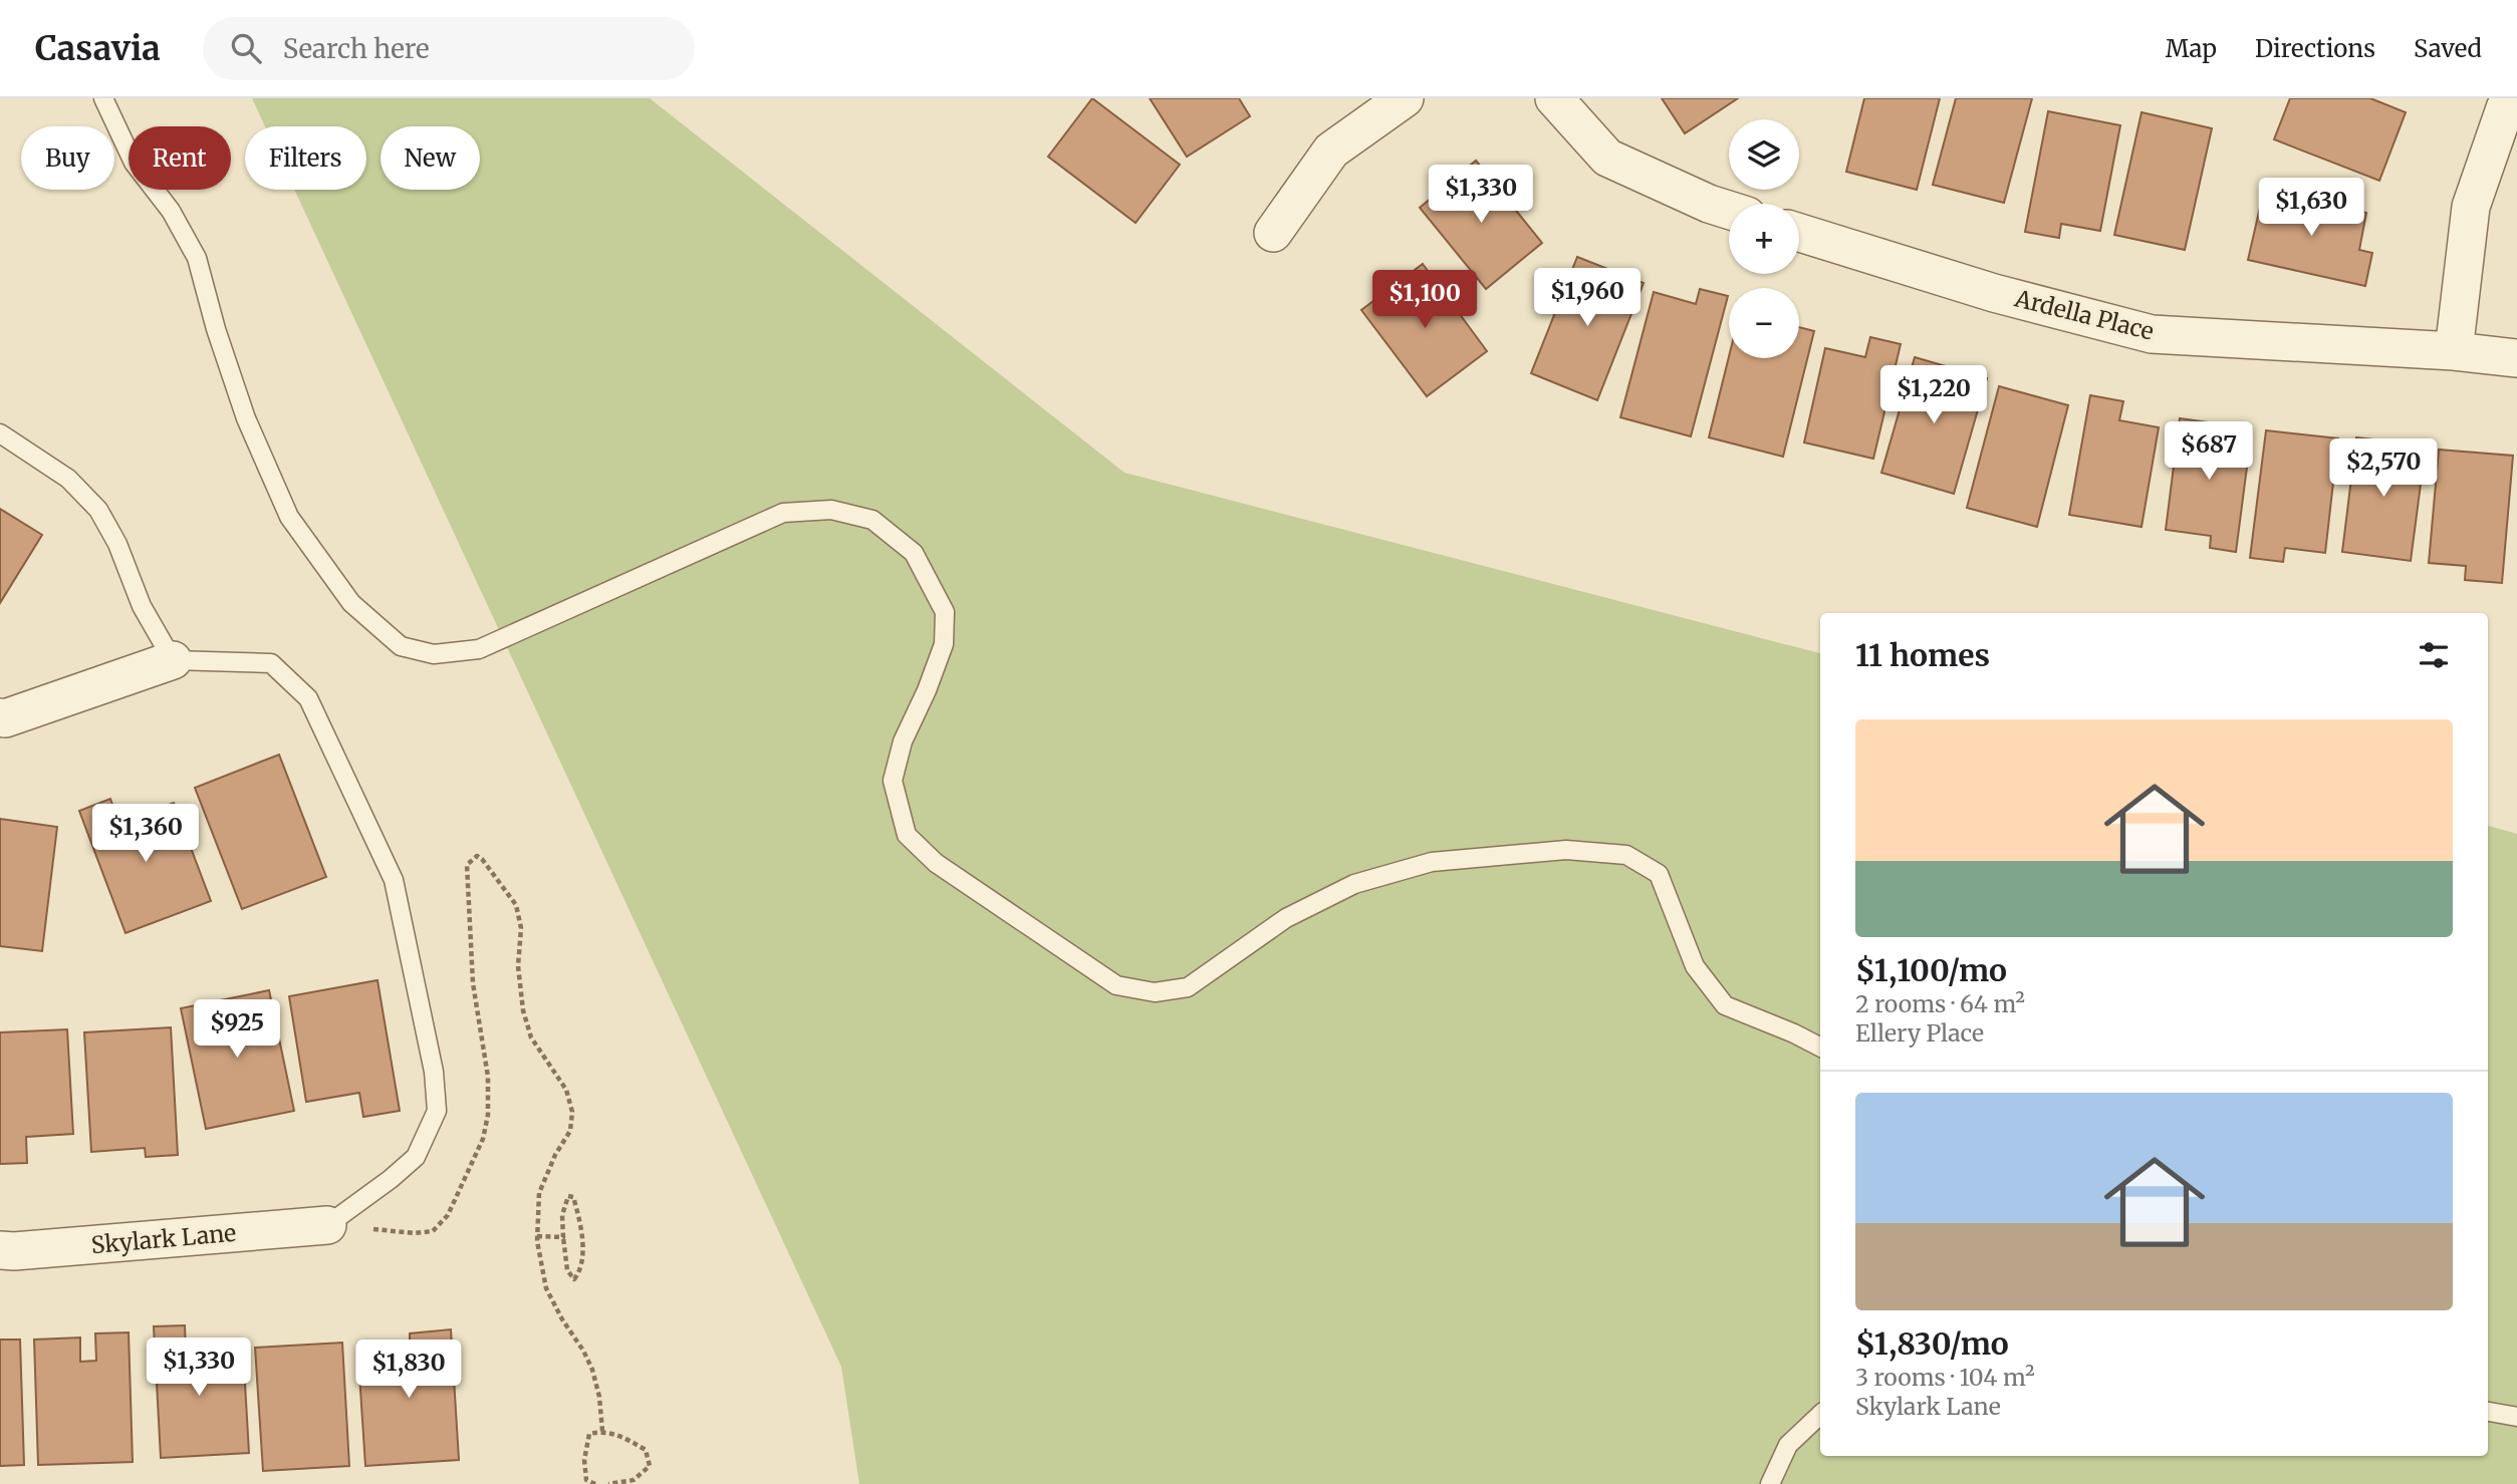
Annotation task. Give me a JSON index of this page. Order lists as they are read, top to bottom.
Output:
{
  "streets": {
    "street": ["Ardella Place", "Skylark Lane"]
  },
  "page": {
    "header": "Casavia",
    "search": "Search here",
    "nav": ["Map", "Directions", "Saved"],
    "map_buttons": ["+", "−"],
    "chip": [
      "Buy",
      "Rent",
      "Filters",
      "New"
    ],
    "price": [
      "$1,330",
      "$1,630",
      "$1,960",
      "$1,100",
      "$1,220",
      "$687",
      "$2,570",
      "$1,360",
      "$925",
      "$1,330",
      "$1,830"
    ],
    "heading": "11 homes",
    "list": [
      {
        "name": "$1,100/mo",
        "note": "2 rooms · 64 m² · Ellery Place"
      },
      {
        "name": "$1,830/mo",
        "note": "3 rooms · 104 m² · Skylark Lane"
      }
    ]
  }
}
